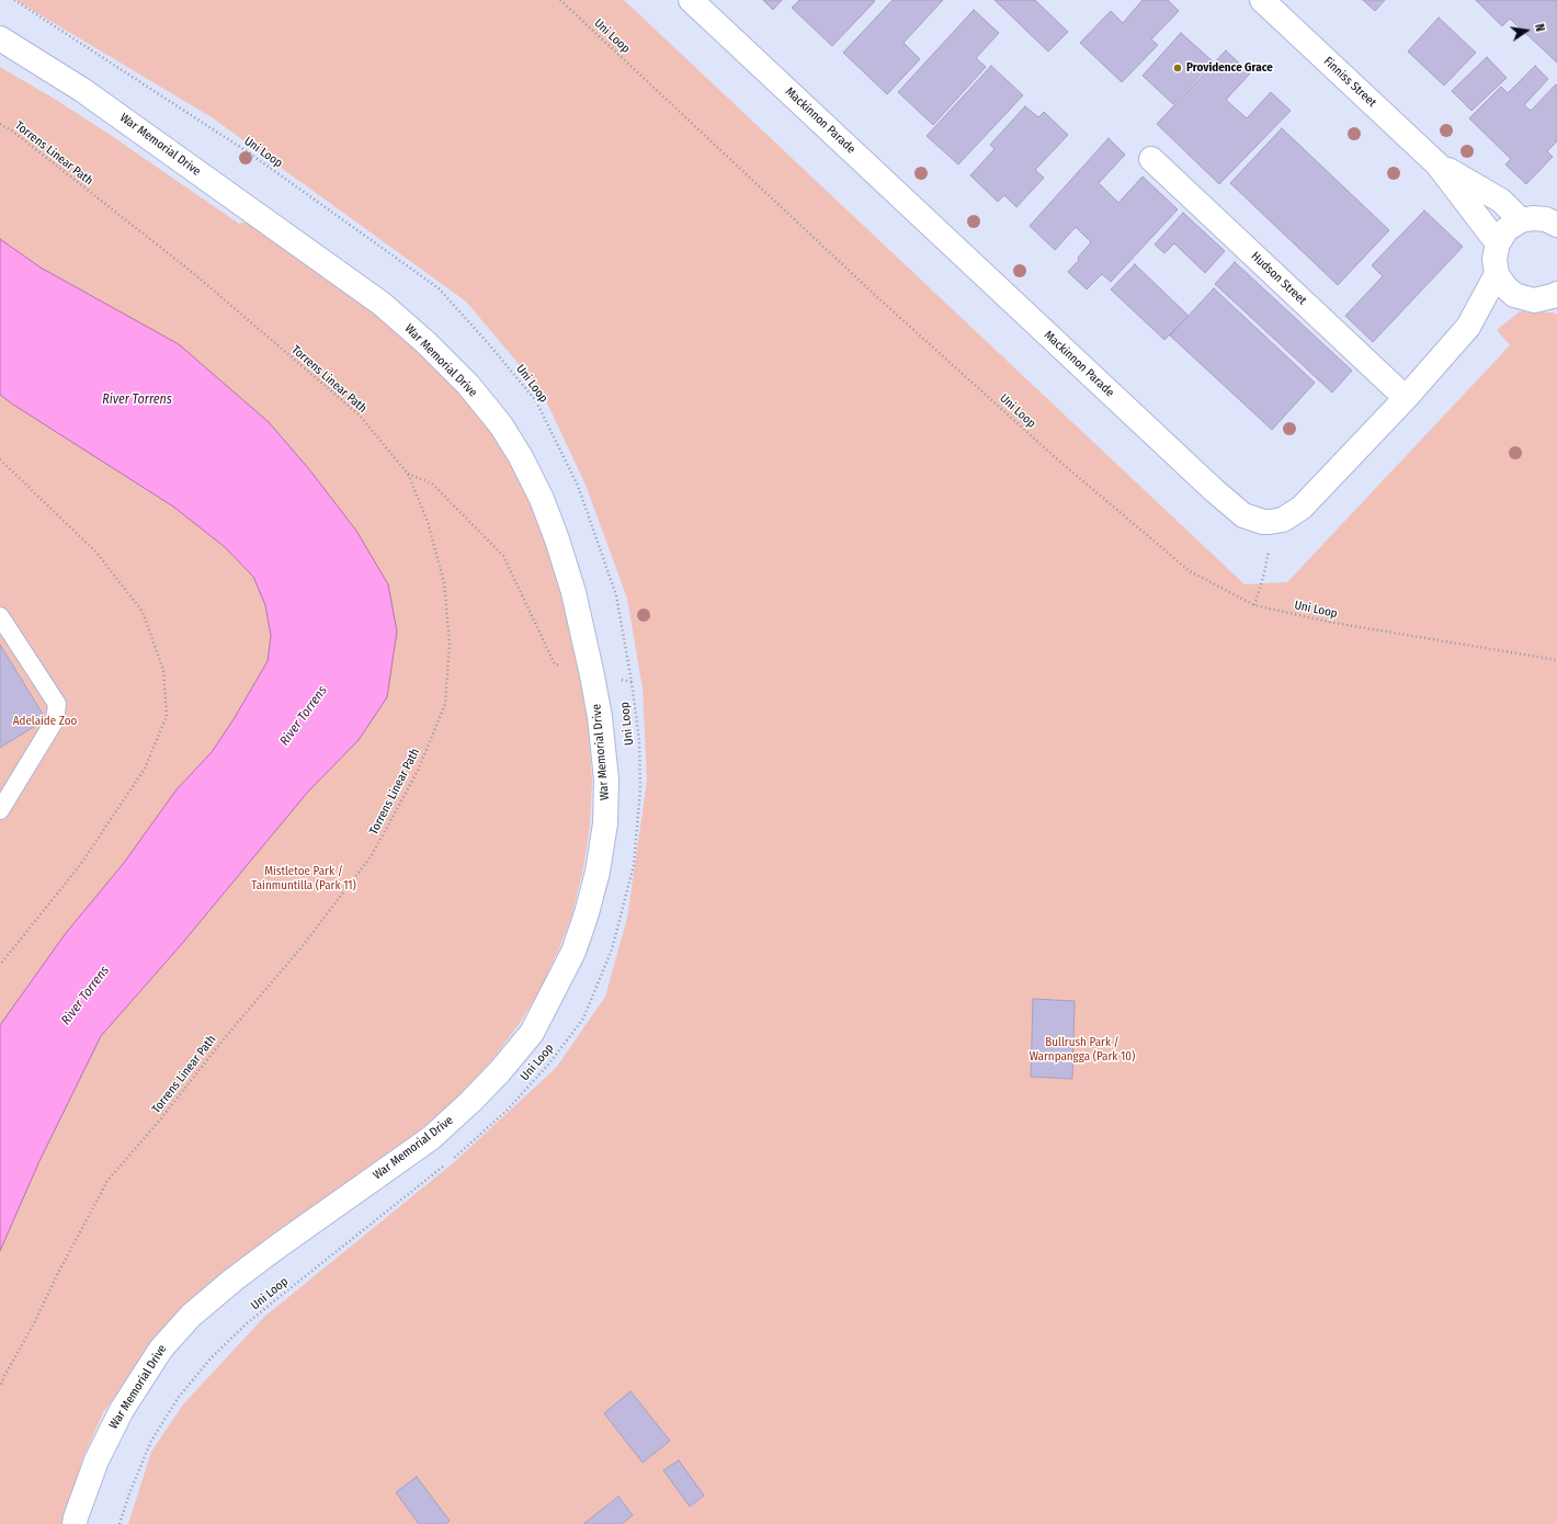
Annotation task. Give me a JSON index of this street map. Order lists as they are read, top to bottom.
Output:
{
  "streets": {
    "street": [
      "Finniss Street",
      "Mackinnon Parade",
      "War Memorial Drive",
      "Hudson Street"
    ],
    "path": ["Uni Loop", "Torrens Linear Path"]
  },
  "water": ["River Torrens"],
  "parks": ["Adelaide Zoo", "Mistletoe Park / Tainmuntilla (Park 11)", "Bullrush Park / Warnpangga (Park 10)"],
  "places": ["Providence Grace"],
  "north": "right"
}
